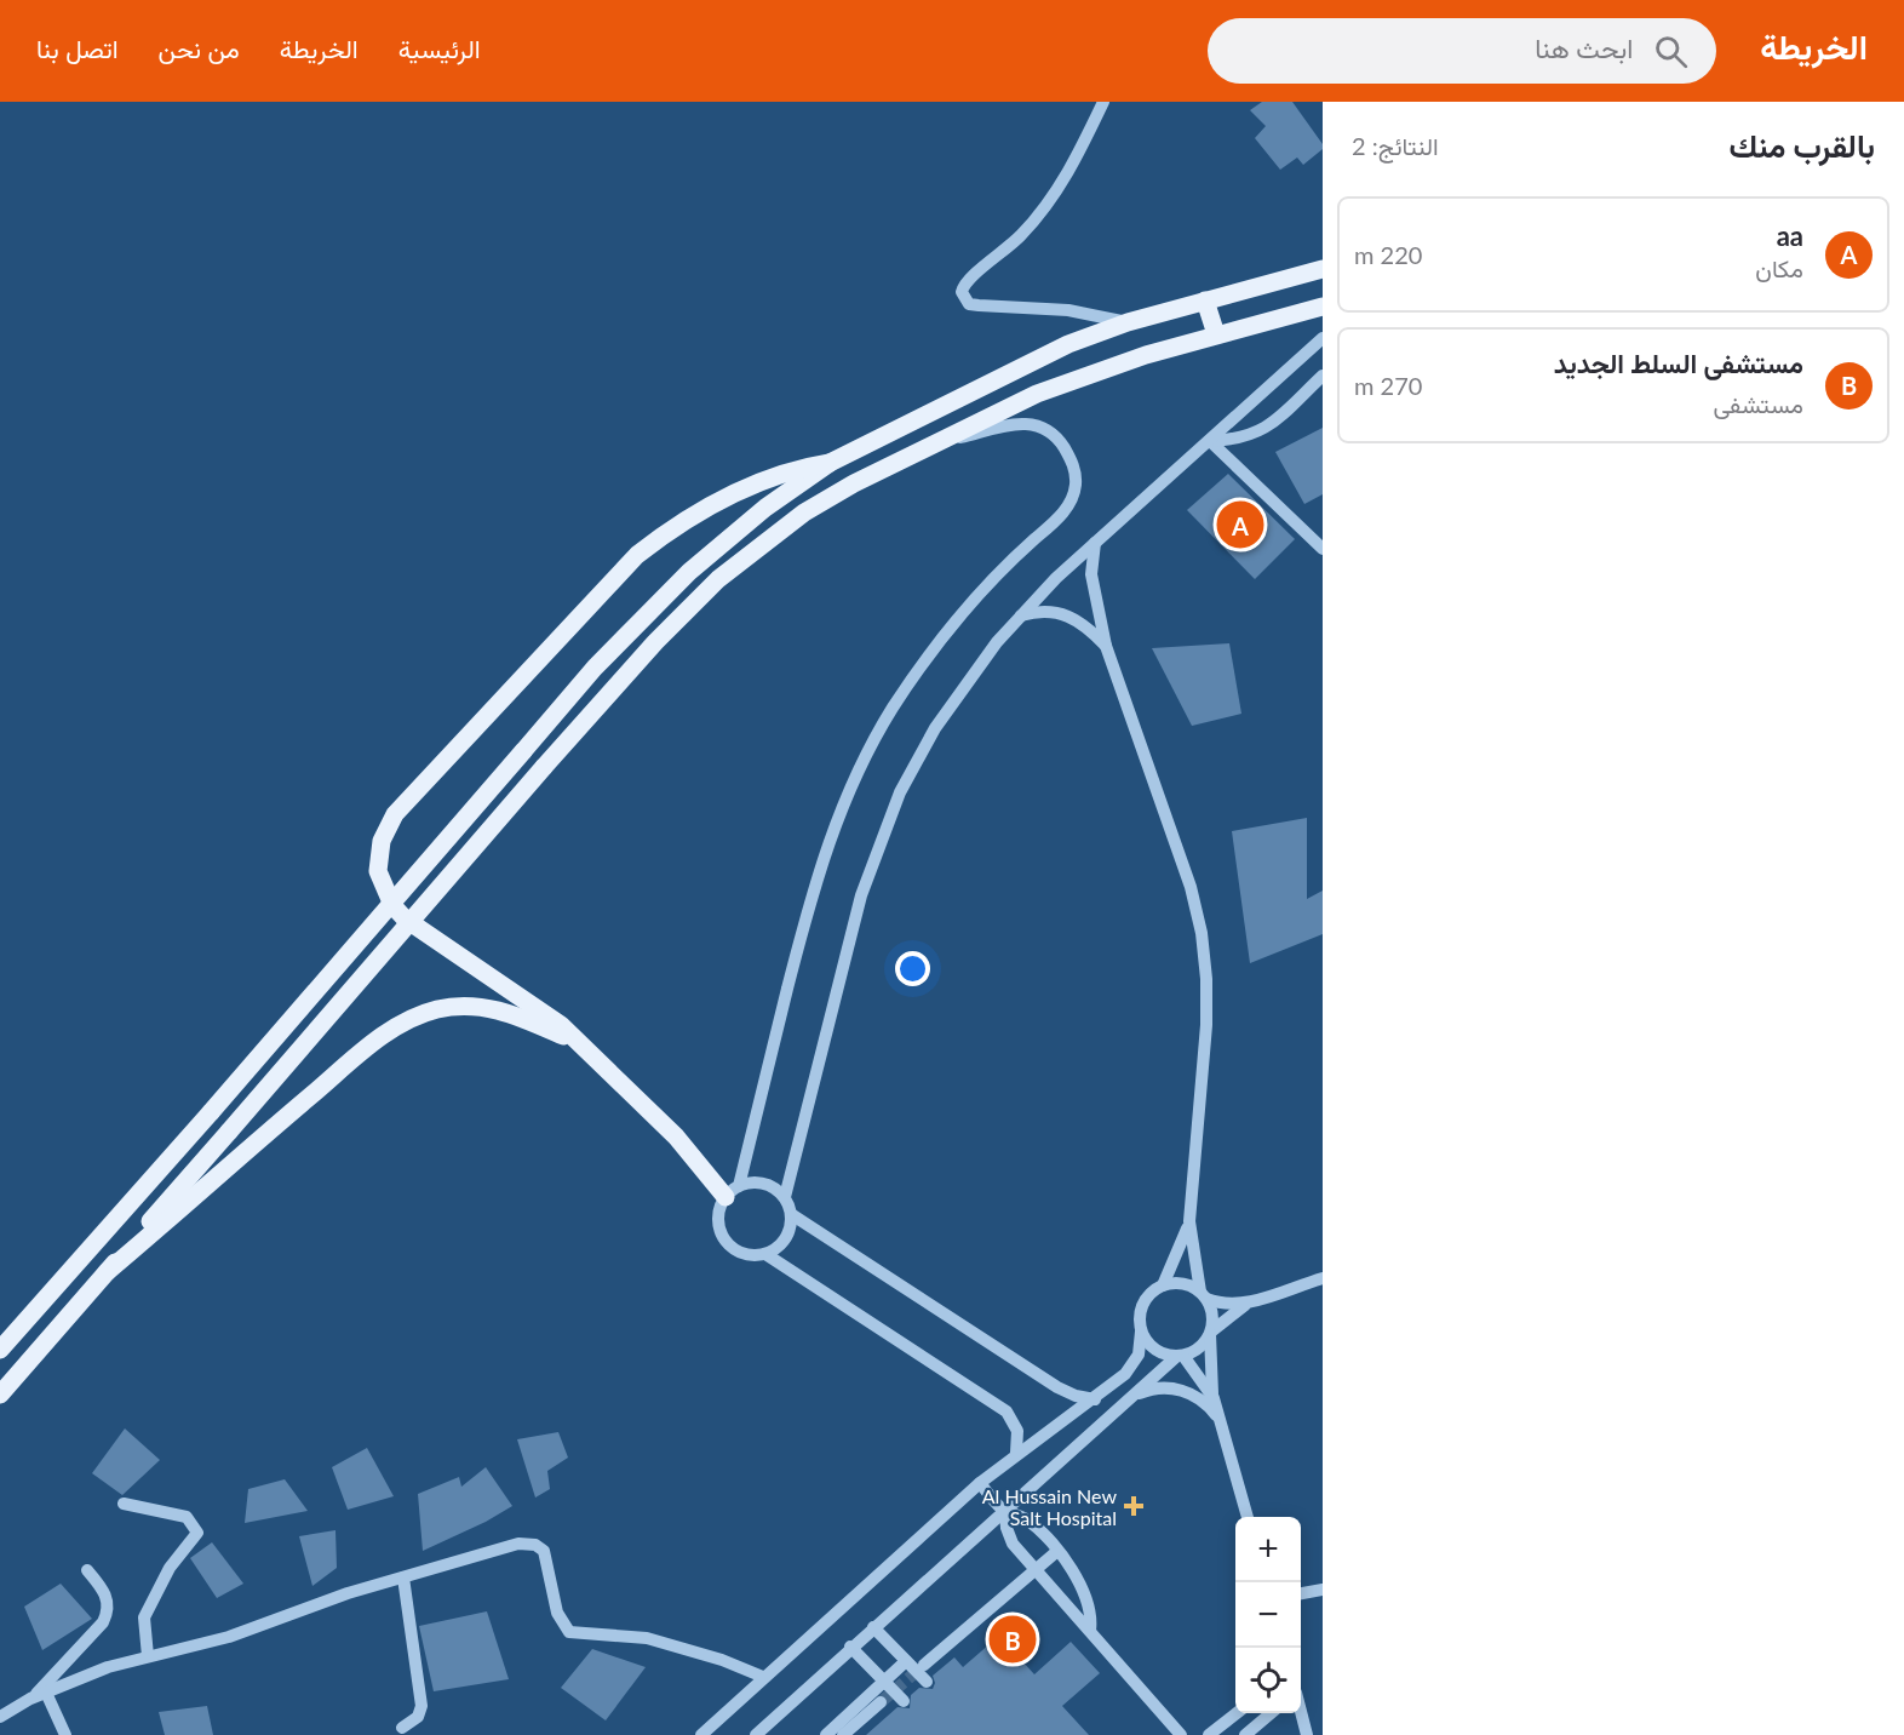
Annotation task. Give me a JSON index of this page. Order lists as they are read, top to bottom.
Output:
{
  "places": {
    "health": ["Al Hussain New Salt Hospital"]
  },
  "page": {
    "header": "الخريطة",
    "search": "ابحث هنا",
    "nav": [
      "الرئيسية",
      "الخريطة",
      "من نحن",
      "اتصل بنا"
    ],
    "heading": ["بالقرب منك", "النتائج: 2"],
    "list": [
      {
        "mark": "A",
        "name": "aa",
        "note": "مكان",
        "value": "220 m"
      },
      {
        "mark": "B",
        "name": "مستشفى السلط الجديد",
        "note": "مستشفى",
        "value": "270 m"
      }
    ],
    "pins": ["A", "B"],
    "map_buttons": ["+", "−"]
  }
}
